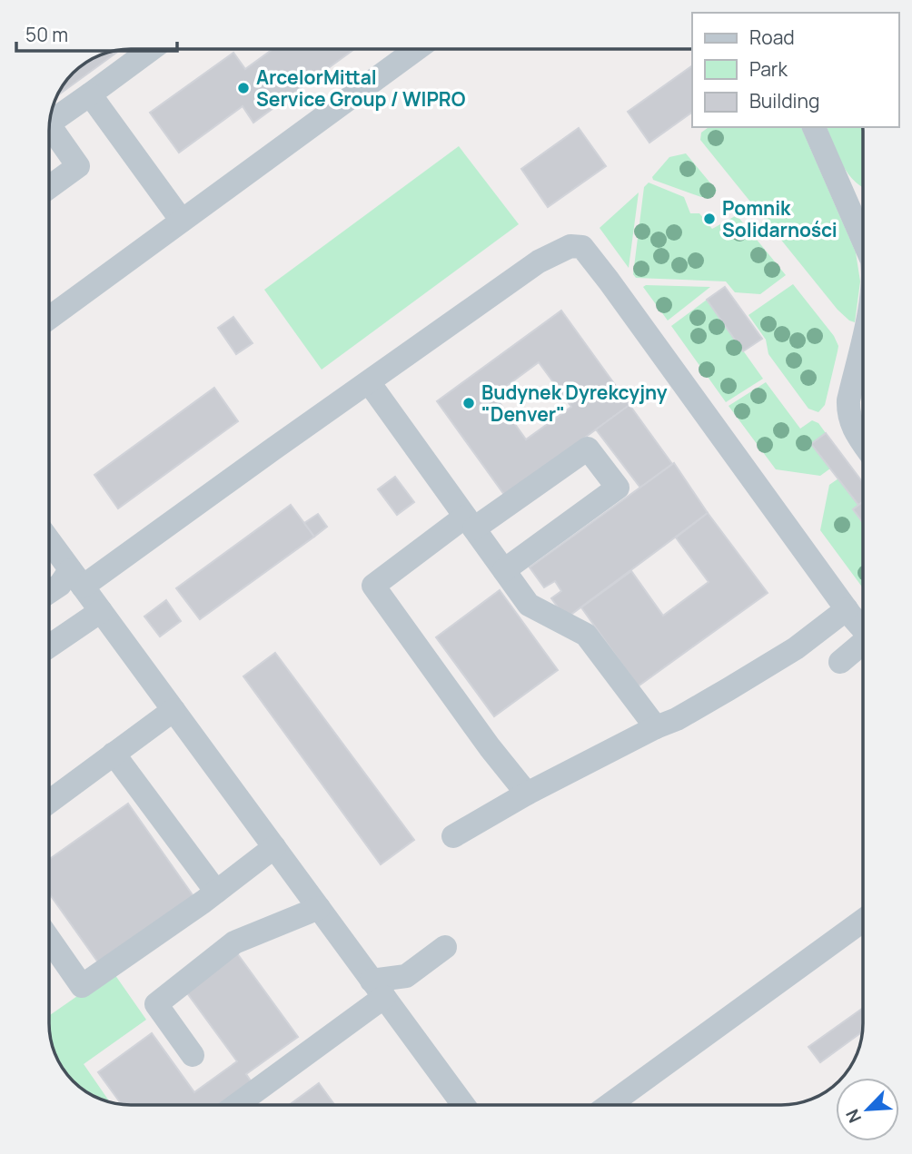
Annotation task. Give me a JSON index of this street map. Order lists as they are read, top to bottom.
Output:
{
  "places": ["ArcelorMittal Service Group / WIPRO", "Pomnik Solidarności", "Budynek Dyrekcyjny \"Denver\""],
  "legend": ["Road", "Park", "Building"],
  "scale_bar": "50 m",
  "north": "bottom left"
}
